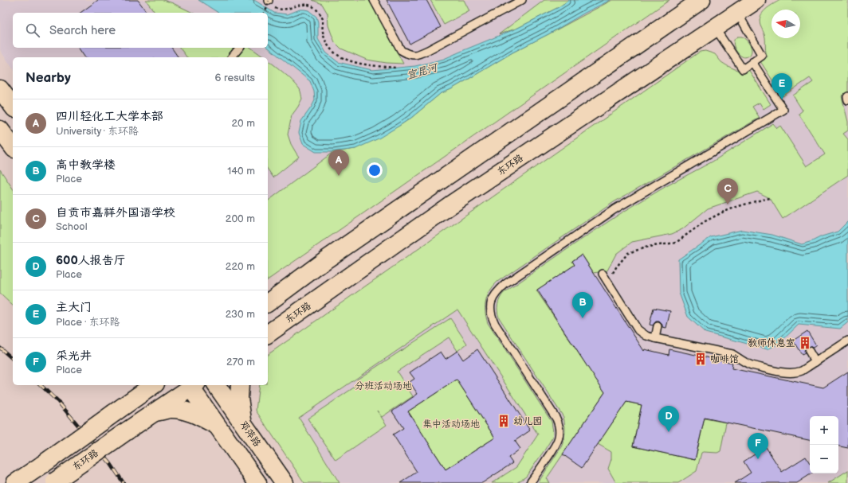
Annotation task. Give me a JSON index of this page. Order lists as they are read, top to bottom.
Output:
{
  "streets": {
    "main road": ["东环路", "邓萍路"]
  },
  "water": ["宜昆河"],
  "parks": ["分班活动场地", "集中活动场地"],
  "places": {
    "building": ["教师休息室", "咖啡馆", "幼儿园"]
  },
  "north": "left",
  "page": {
    "search": "Search here",
    "heading": ["Nearby", "6 results"],
    "pins": [
      "E",
      "A",
      "C",
      "B",
      "D",
      "F"
    ],
    "list": [
      {
        "mark": "A",
        "name": "四川轻化工大学本部",
        "note": "University · 东环路",
        "value": "20 m"
      },
      {
        "mark": "B",
        "name": "高中教学楼",
        "note": "Place",
        "value": "140 m"
      },
      {
        "mark": "C",
        "name": "自贡市嘉祥外国语学校",
        "note": "School",
        "value": "200 m"
      },
      {
        "mark": "D",
        "name": "600人报告厅",
        "note": "Place",
        "value": "220 m"
      },
      {
        "mark": "E",
        "name": "主大门",
        "note": "Place · 东环路",
        "value": "230 m"
      },
      {
        "mark": "F",
        "name": "采光井",
        "note": "Place",
        "value": "270 m"
      }
    ],
    "map_buttons": ["+", "−"]
  }
}
